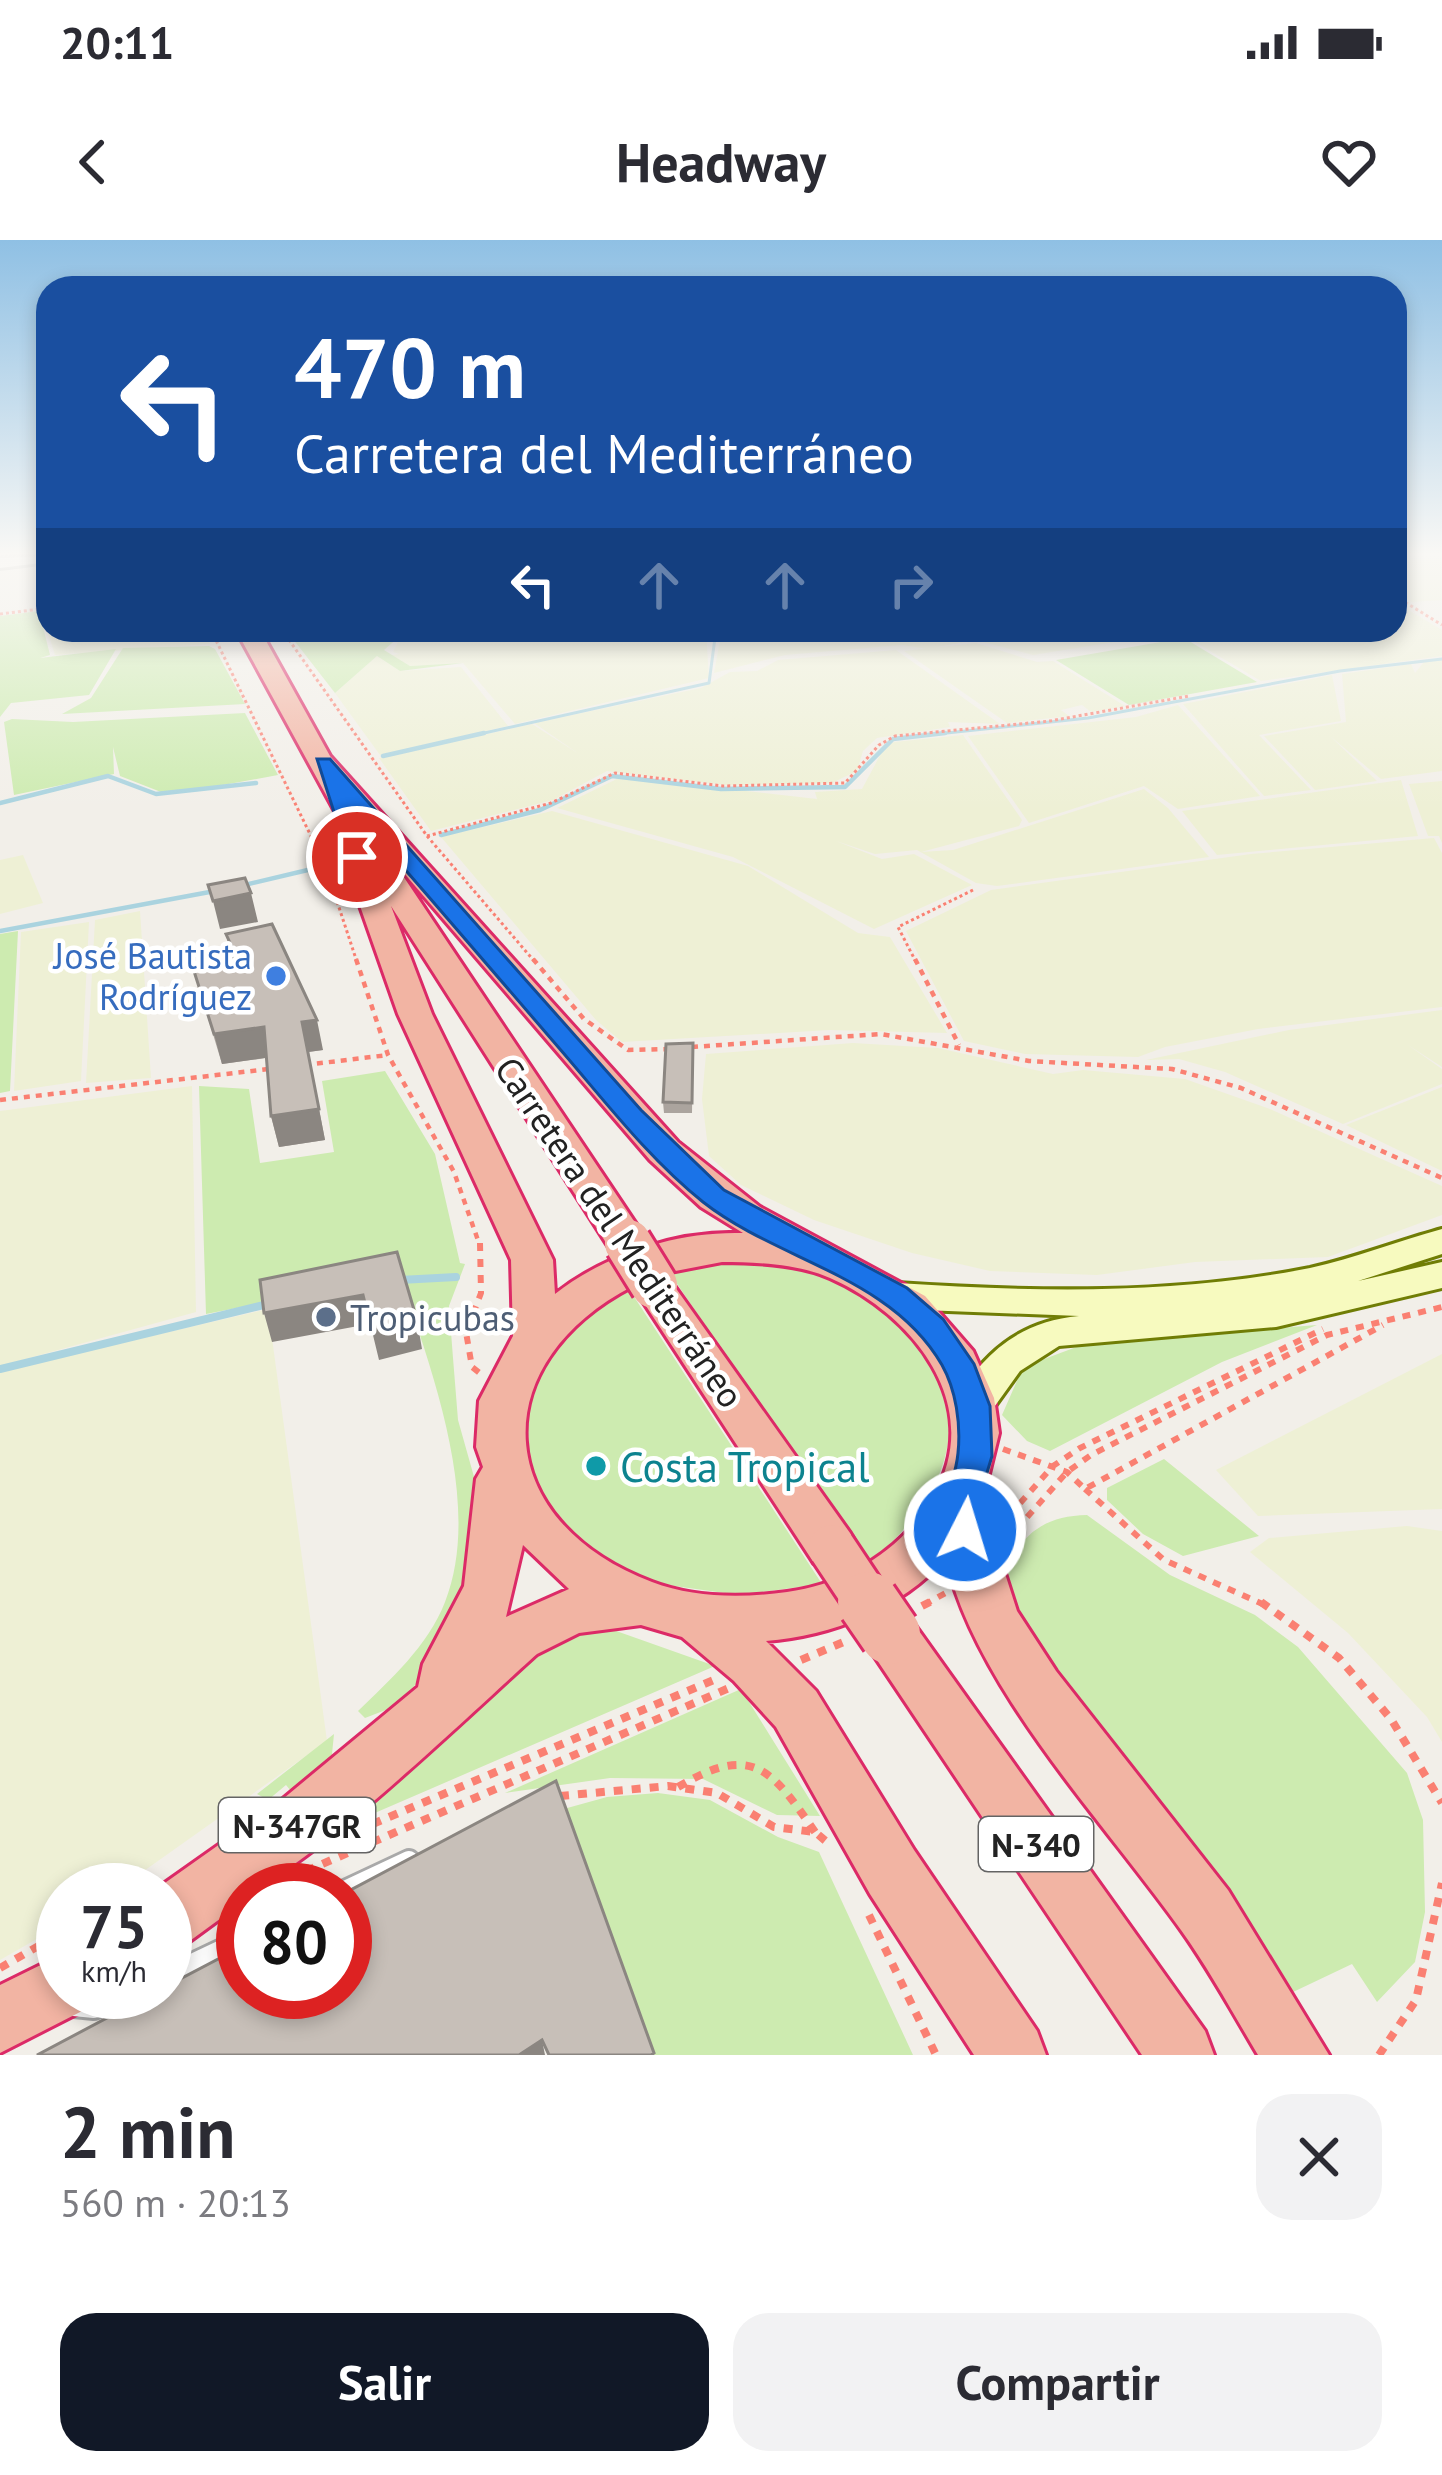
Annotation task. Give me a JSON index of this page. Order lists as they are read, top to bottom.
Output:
{
  "streets": {
    "highway": ["Carretera del Mediterráneo", "N-347GR", "N-340"]
  },
  "places": ["José Bautista Rodríguez", "Tropicubas", "Costa Tropical"],
  "page": {
    "status": "20:11",
    "header": "Headway",
    "turn": ["470 m", "Carretera del Mediterráneo"],
    "speed": "75 km/h",
    "limit": "80",
    "heading": ["2 min", "560 m · 20:13"],
    "buttons": ["Salir", "Compartir"]
  }
}
